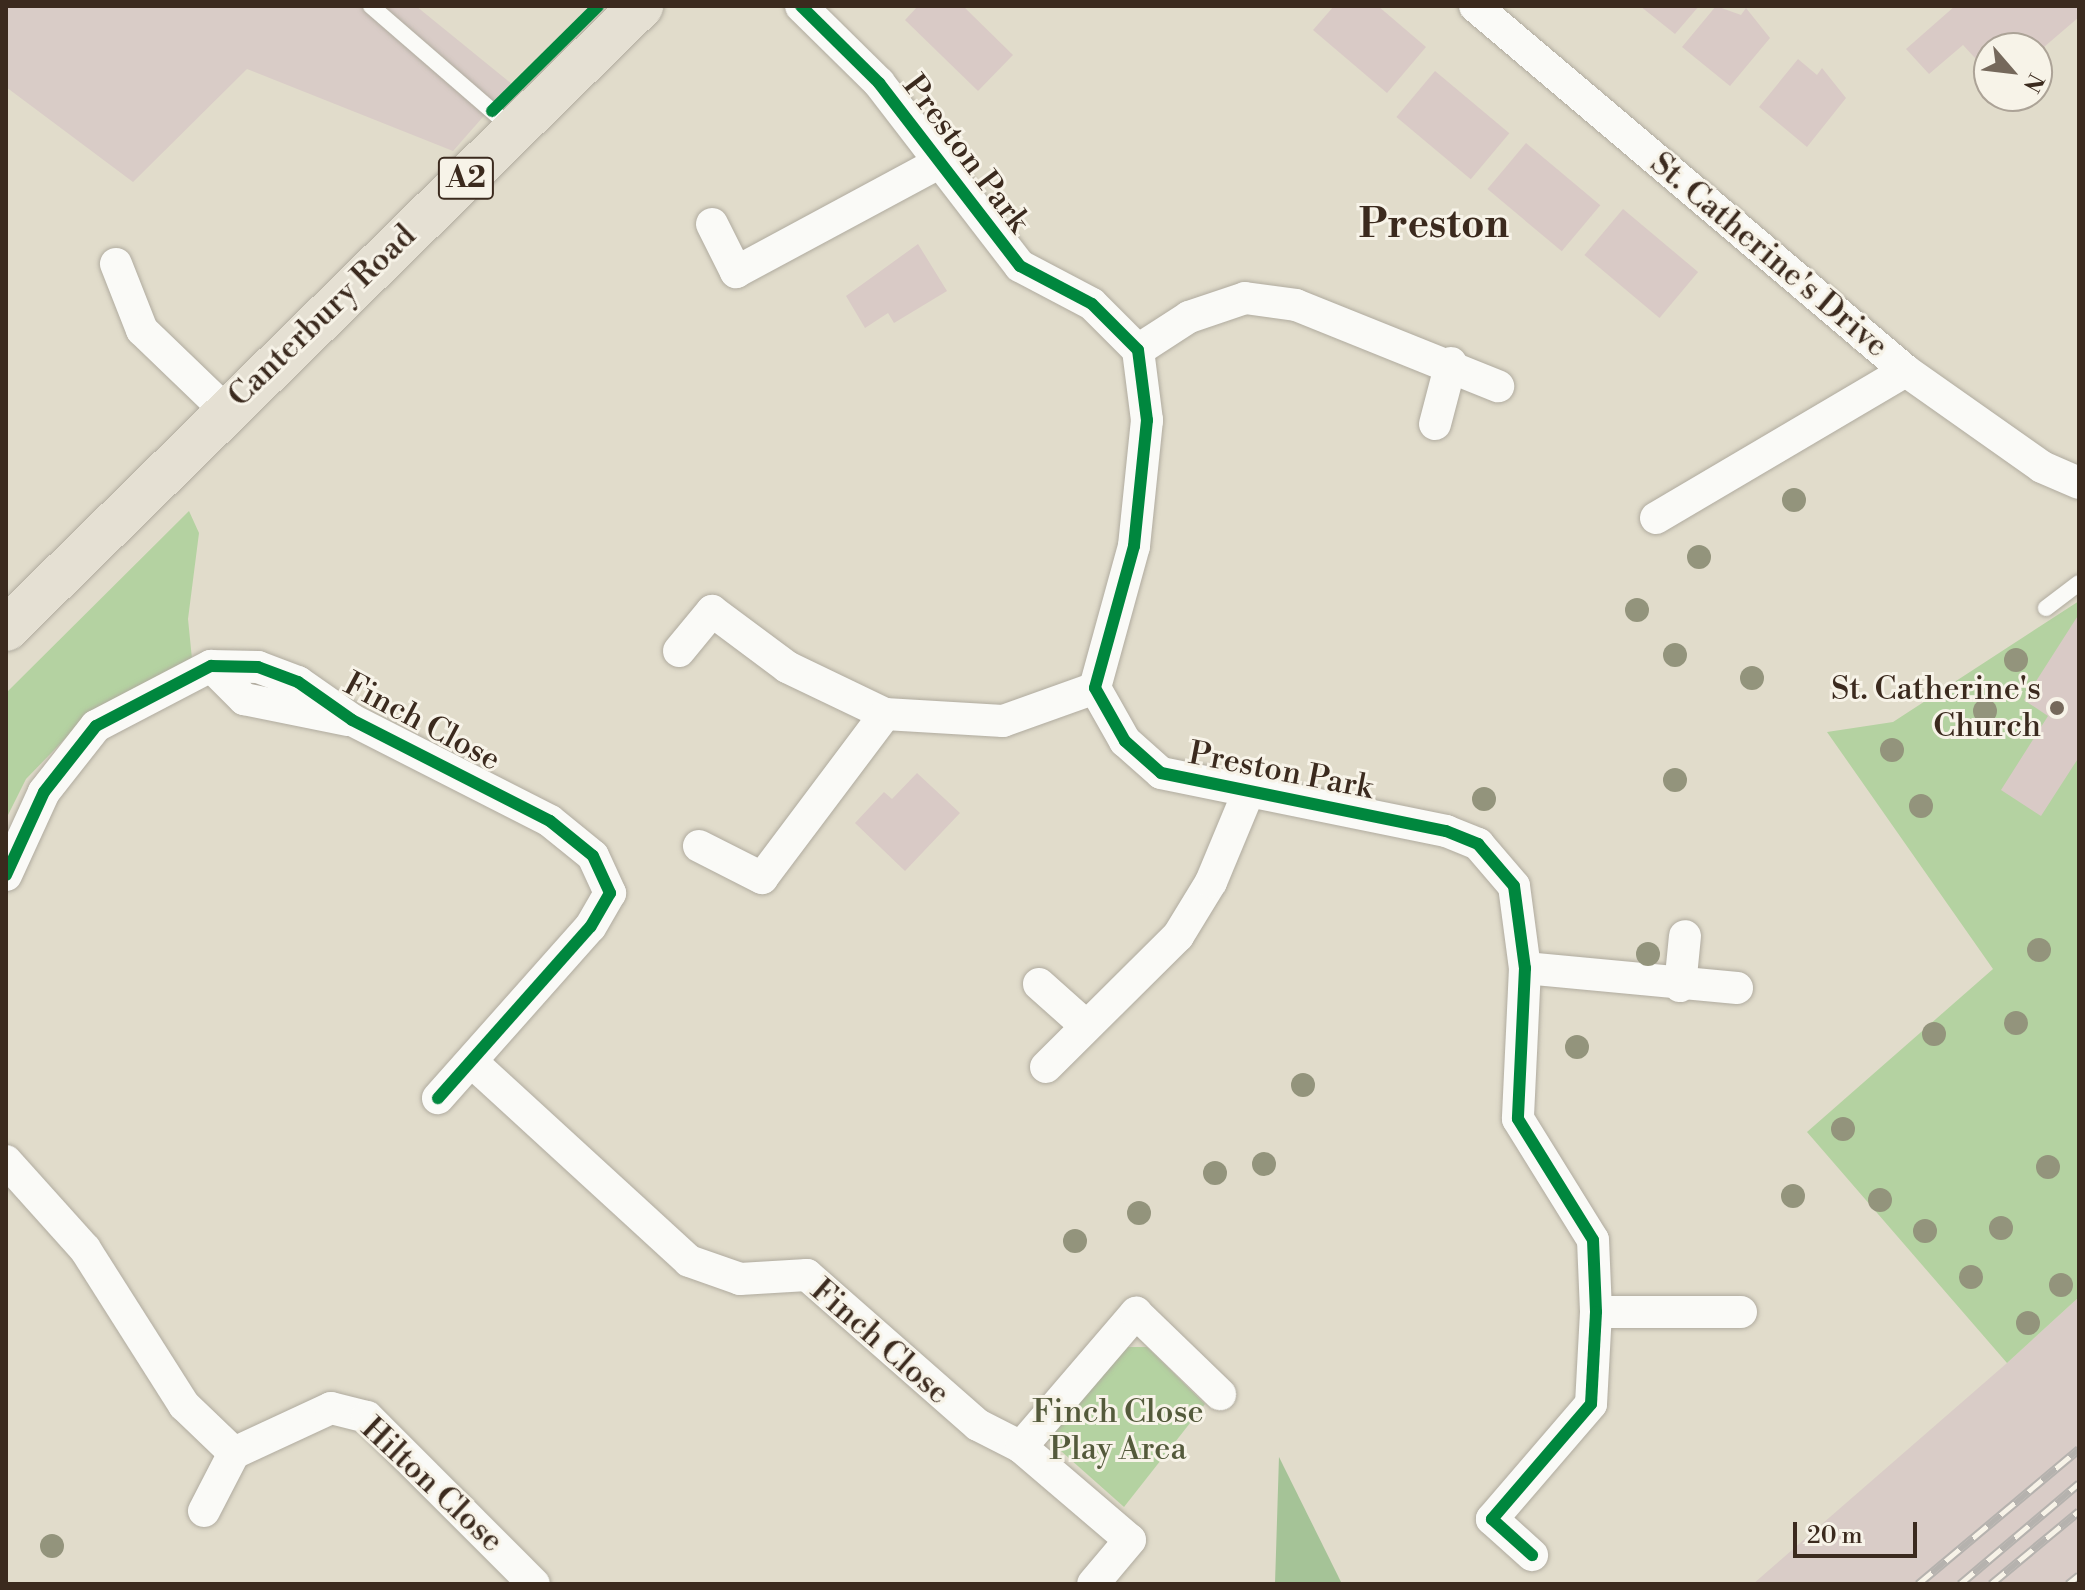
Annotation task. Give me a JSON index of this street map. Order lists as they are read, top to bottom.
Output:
{
  "streets": {
    "main road": ["A2", "Canterbury Road"],
    "street": [
      "Preston Park",
      "St. Catherine's Drive",
      "Finch Close",
      "Hilton Close"
    ]
  },
  "districts": ["Preston"],
  "parks": ["Finch Close Play Area"],
  "places": ["St. Catherine's Church"],
  "scale_bar": "20 m",
  "north": "bottom right"
}
